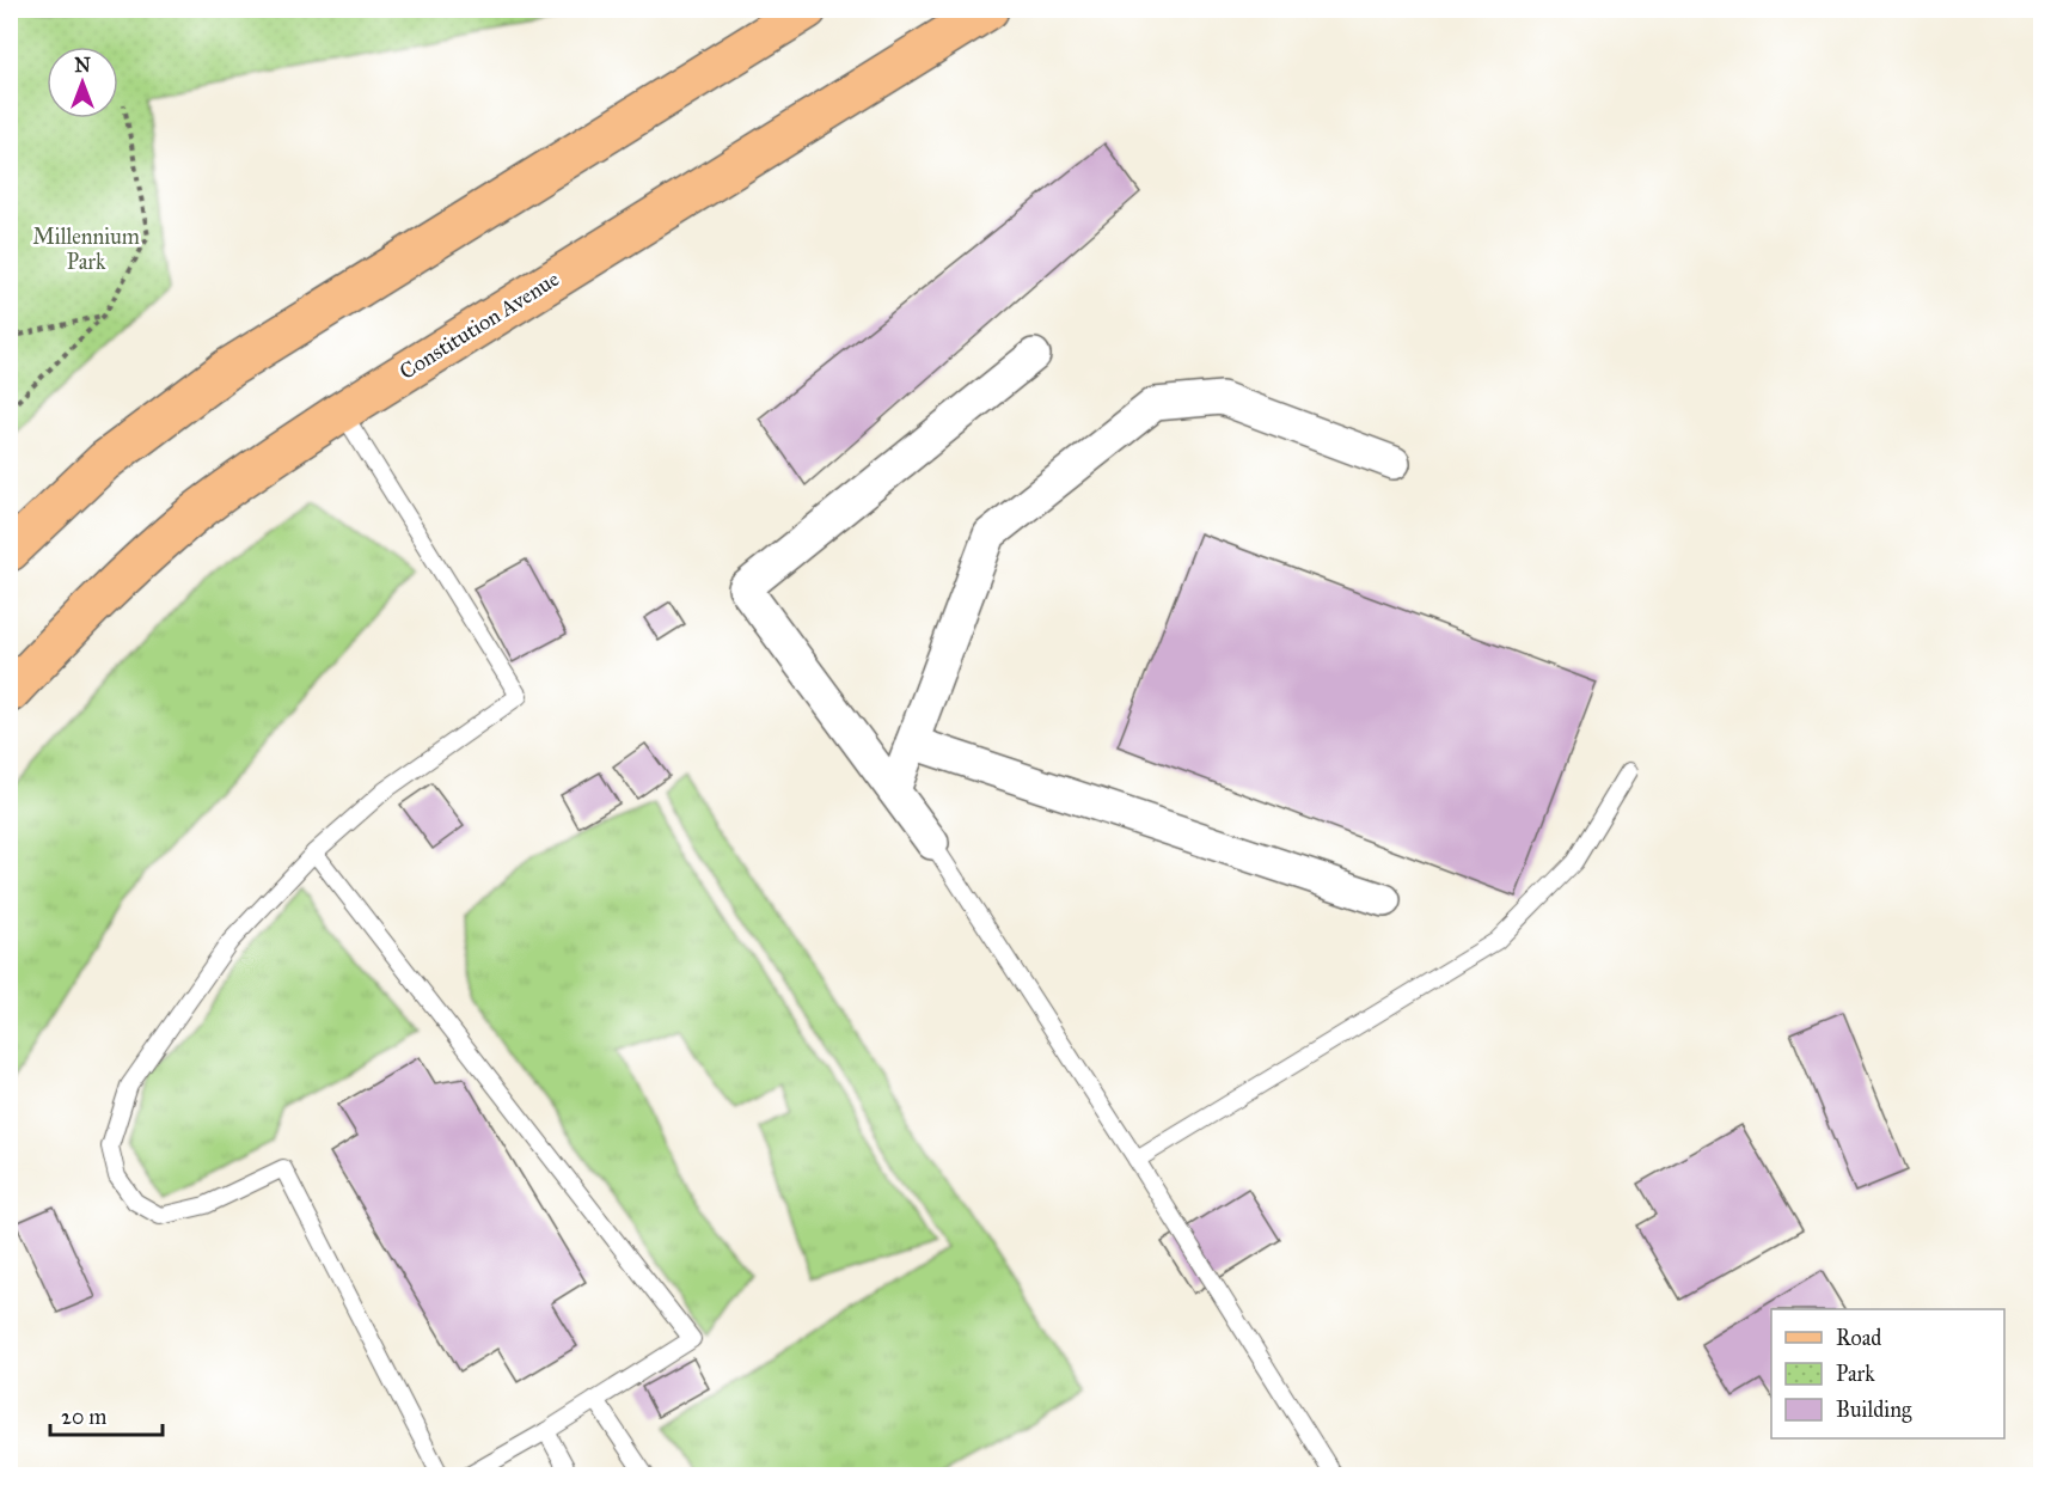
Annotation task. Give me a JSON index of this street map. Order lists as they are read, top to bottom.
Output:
{
  "streets": {
    "main road": ["Constitution Avenue"]
  },
  "parks": ["Millennium Park"],
  "legend": ["Road", "Park", "Building"],
  "scale_bar": "20 m",
  "north": "top"
}
